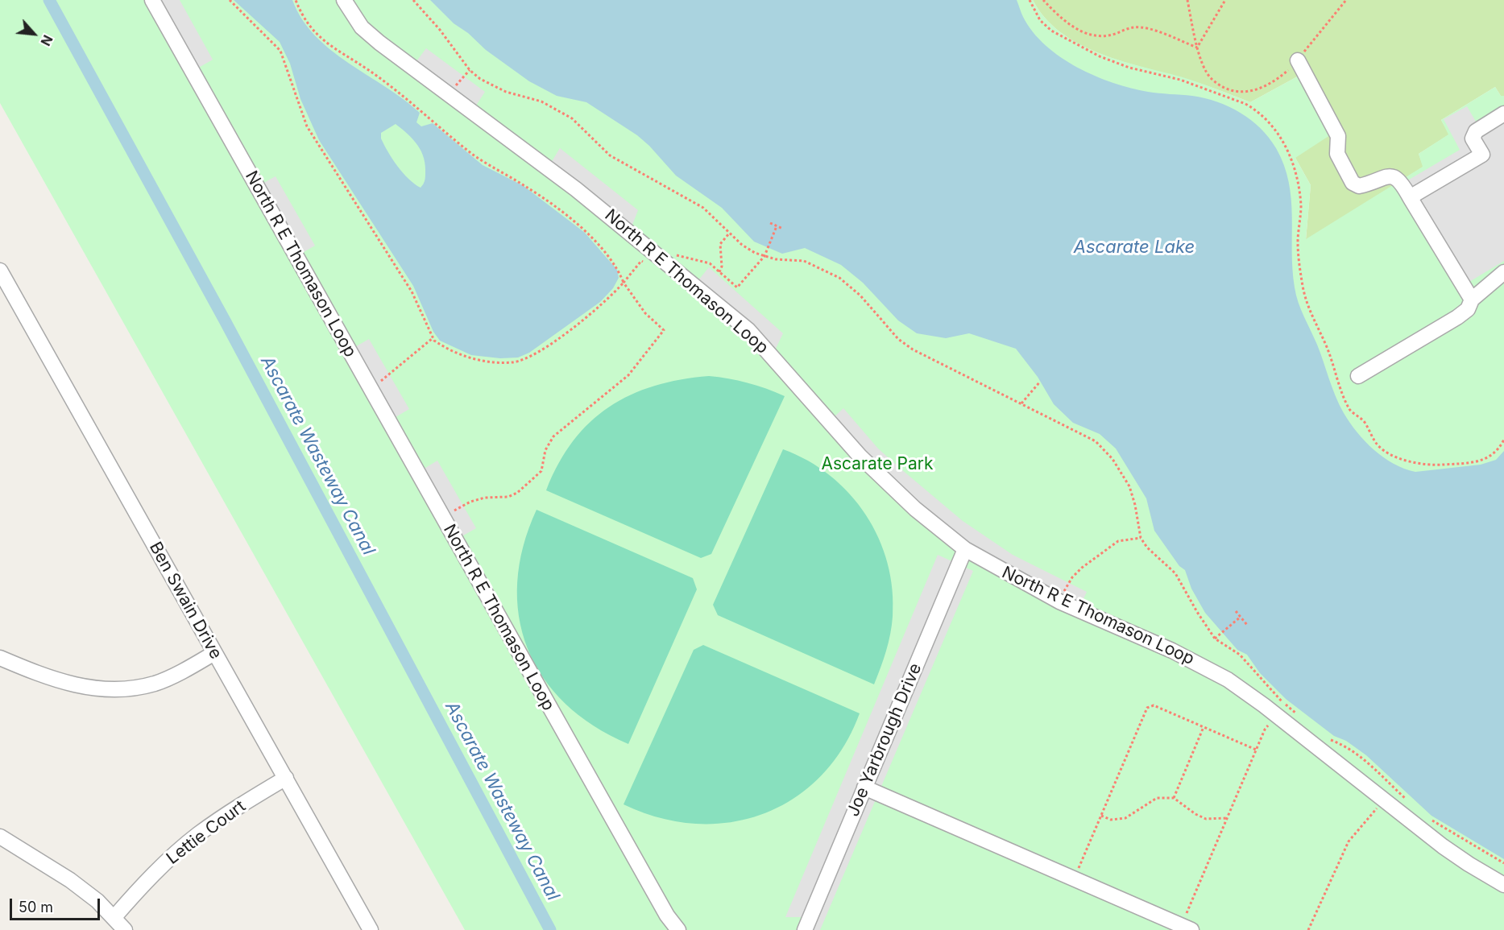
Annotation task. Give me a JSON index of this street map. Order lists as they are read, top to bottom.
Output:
{
  "streets": {
    "street": [
      "North R E Thomason Loop",
      "Ben Swain Drive",
      "Joe Yarbrough Drive",
      "Lettie Court"
    ]
  },
  "crossings": [
    ["North R E Thomason Loop", "Joe Yarbrough Drive"],
    ["Ben Swain Drive", "Lettie Court"]
  ],
  "water": ["Ascarate Lake", "Ascarate Wasteway Canal"],
  "parks": ["Ascarate Park"],
  "scale_bar": "50 m",
  "north": "bottom right"
}
